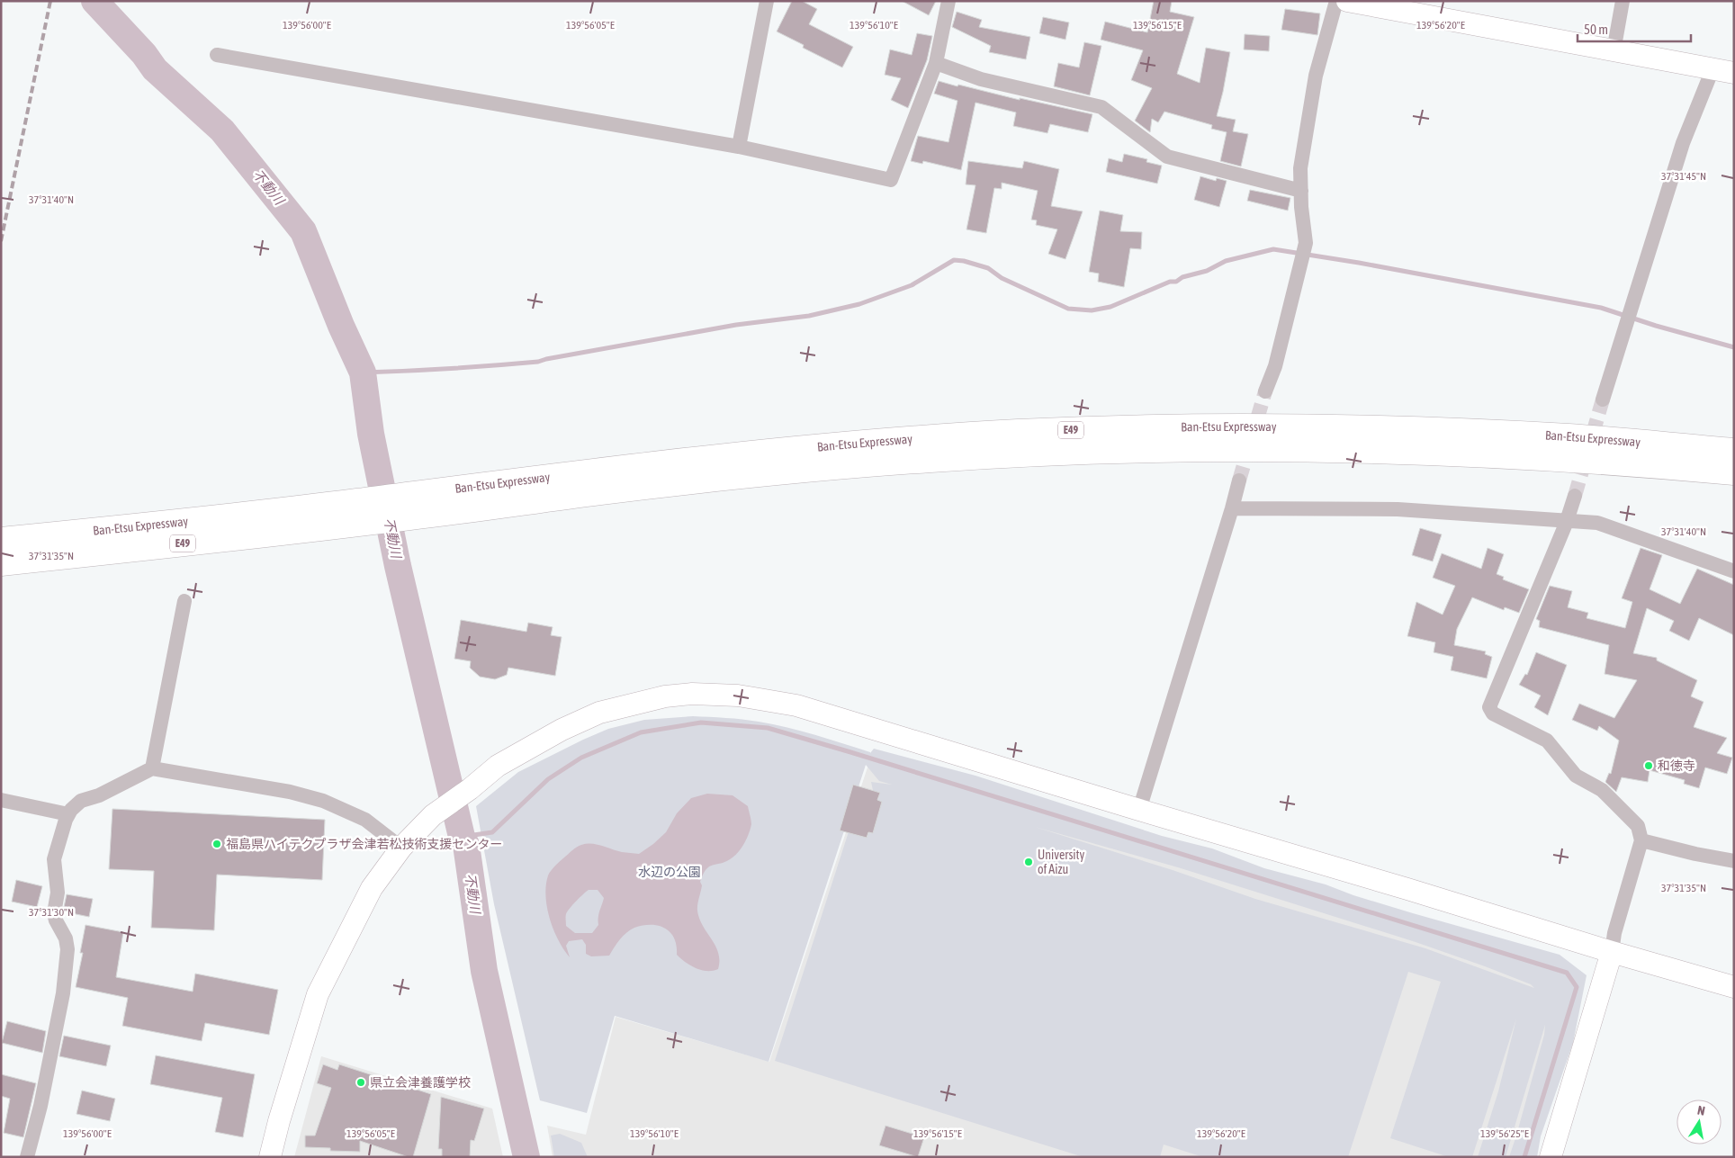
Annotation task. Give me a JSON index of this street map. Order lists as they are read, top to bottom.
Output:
{
  "streets": {
    "highway": ["Ban-Etsu Expressway", "E49"]
  },
  "water": ["不動川"],
  "parks": ["水辺の公園"],
  "places": [
    "和徳寺",
    "福島県ハイテクプラザ会津若松技術支援センター",
    "University of Aizu",
    "県立会津養護学校"
  ],
  "scale_bar": "50 m",
  "north": "top",
  "coordinates": [
    "139°56'00\"E",
    "139°56'05\"E",
    "139°56'10\"E",
    "139°56'15\"E",
    "139°56'20\"E",
    "37°31'45\"N",
    "37°31'40\"N",
    "37°31'35\"N",
    "37°31'30\"N",
    "139°56'25\"E"
  ]
}
